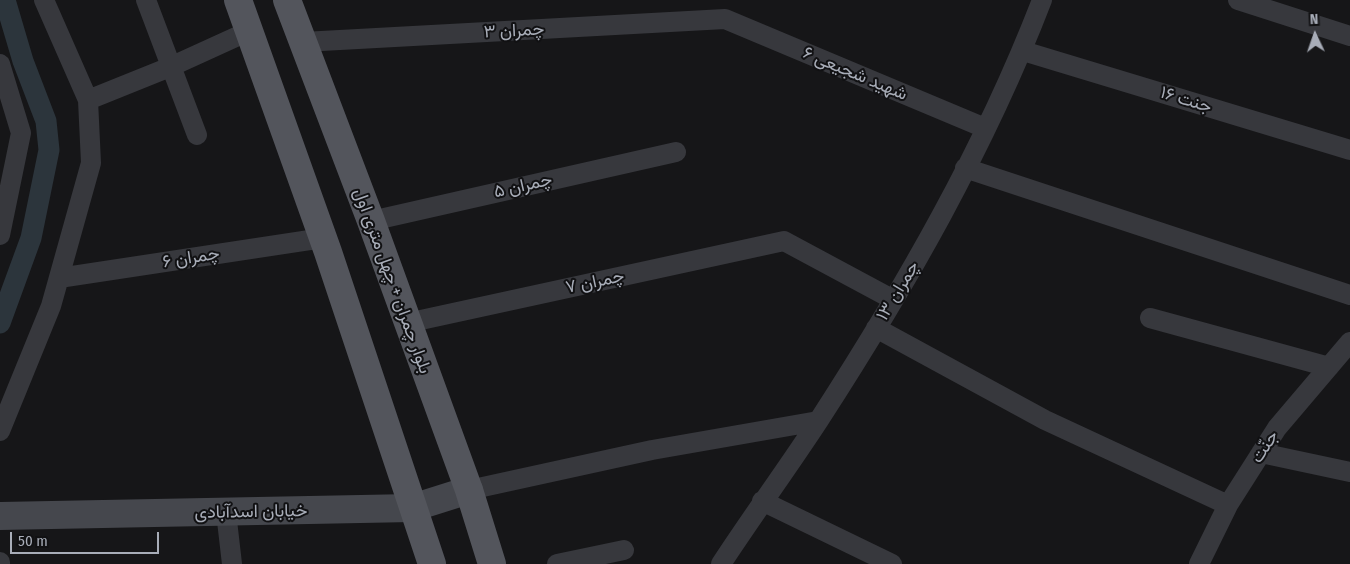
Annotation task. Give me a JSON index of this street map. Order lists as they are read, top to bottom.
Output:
{
  "streets": {
    "main road": ["بلوار چمران + چهل متری اول", "خیابان اسدآبادی"],
    "street": [
      "چمران ۳",
      "شهید شجیعی ۶",
      "جنت ۱۶",
      "چمران ۵",
      "چمران ۶",
      "چمران ۷",
      "چمران ۱۳",
      "جنّت"
    ]
  },
  "crossings": [
    ["چمران ۳", "شهید شجیعی ۶"],
    ["چمران ۳", "بلوار چمران + چهل متری اول"],
    ["شهید شجیعی ۶", "چمران ۱۳"],
    ["جنت ۱۶", "چمران ۱۳"],
    ["چمران ۵", "بلوار چمران + چهل متری اول"],
    ["بلوار چمران + چهل متری اول", "چمران ۷"],
    ["بلوار چمران + چهل متری اول", "خیابان اسدآبادی"],
    ["چمران ۷", "چمران ۱۳"]
  ],
  "scale_bar": "50 m",
  "north": "top"
}
